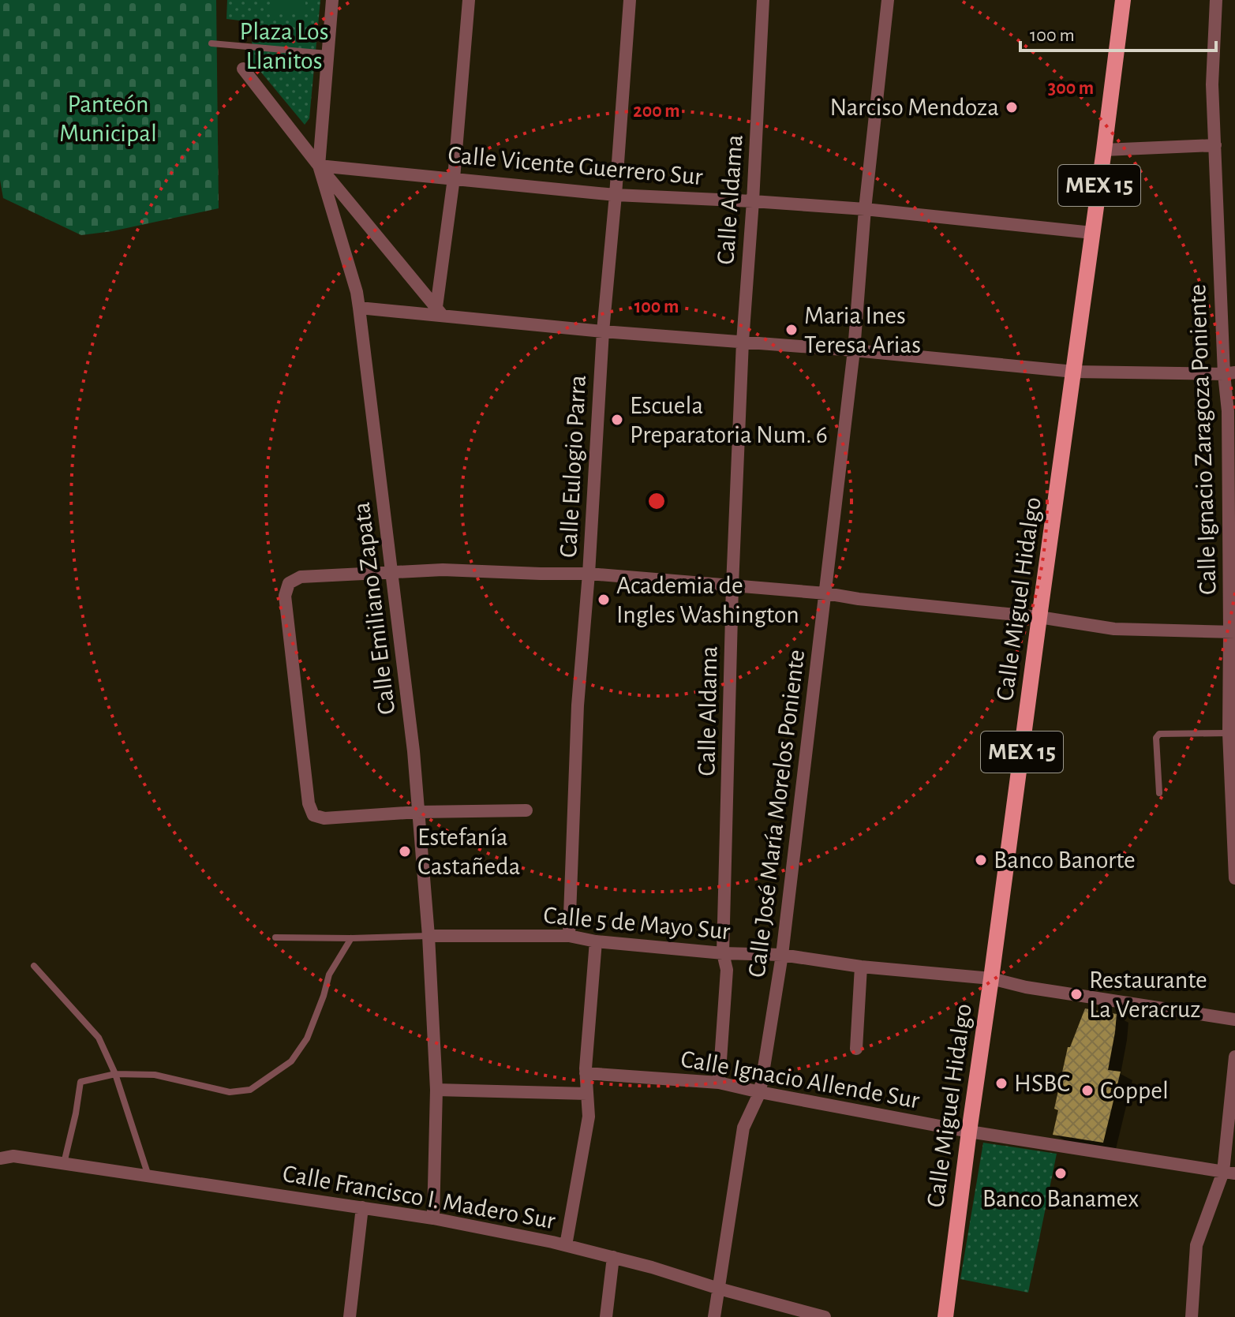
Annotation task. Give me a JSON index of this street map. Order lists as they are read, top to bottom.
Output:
{
  "streets": {
    "main road": ["MEX 15", "Calle Miguel Hidalgo"],
    "street": [
      "Calle Vicente Guerrero Sur",
      "Calle Aldama",
      "Calle Ignacio Zaragoza Poniente",
      "Calle Eulogio Parra",
      "Calle Emiliano Zapata",
      "Calle José María Morelos Poniente",
      "Calle 5 de Mayo Sur",
      "Calle Ignacio Allende Sur",
      "Calle Francisco I. Madero Sur"
    ]
  },
  "crossings": [
    ["Calle Vicente Guerrero Sur", "Calle Aldama"],
    ["Calle Vicente Guerrero Sur", "Calle Eulogio Parra"],
    ["Calle Vicente Guerrero Sur", "Calle Miguel Hidalgo"],
    ["Calle Vicente Guerrero Sur", "Calle Emiliano Zapata"],
    ["Calle Vicente Guerrero Sur", "Calle José María Morelos Poniente"],
    ["Calle Aldama", "Calle 5 de Mayo Sur"],
    ["Calle Aldama", "Calle Ignacio Allende Sur"],
    ["Calle Eulogio Parra", "Calle 5 de Mayo Sur"],
    ["Calle Miguel Hidalgo", "Calle 5 de Mayo Sur"],
    ["Calle Miguel Hidalgo", "Calle Ignacio Allende Sur"],
    ["Calle Emiliano Zapata", "Calle 5 de Mayo Sur"],
    ["Calle Emiliano Zapata", "Calle Francisco I. Madero Sur"],
    ["Calle José María Morelos Poniente", "Calle 5 de Mayo Sur"],
    ["Calle José María Morelos Poniente", "Calle Ignacio Allende Sur"],
    ["Calle José María Morelos Poniente", "Calle Francisco I. Madero Sur"]
  ],
  "parks": ["Plaza Los Llanitos", "Panteón Municipal"],
  "places": [
    "Narciso Mendoza",
    "Maria Ines Teresa Arias",
    "Escuela Preparatoria Num. 6",
    "Academia de Ingles Washington",
    "Estefanía Castañeda",
    "Banco Banorte",
    "Restaurante La Veracruz",
    "HSBC",
    "Coppel",
    "Banco Banamex"
  ],
  "scale_bar": "100 m",
  "rings": ["300 m", "200 m", "100 m"]
}
